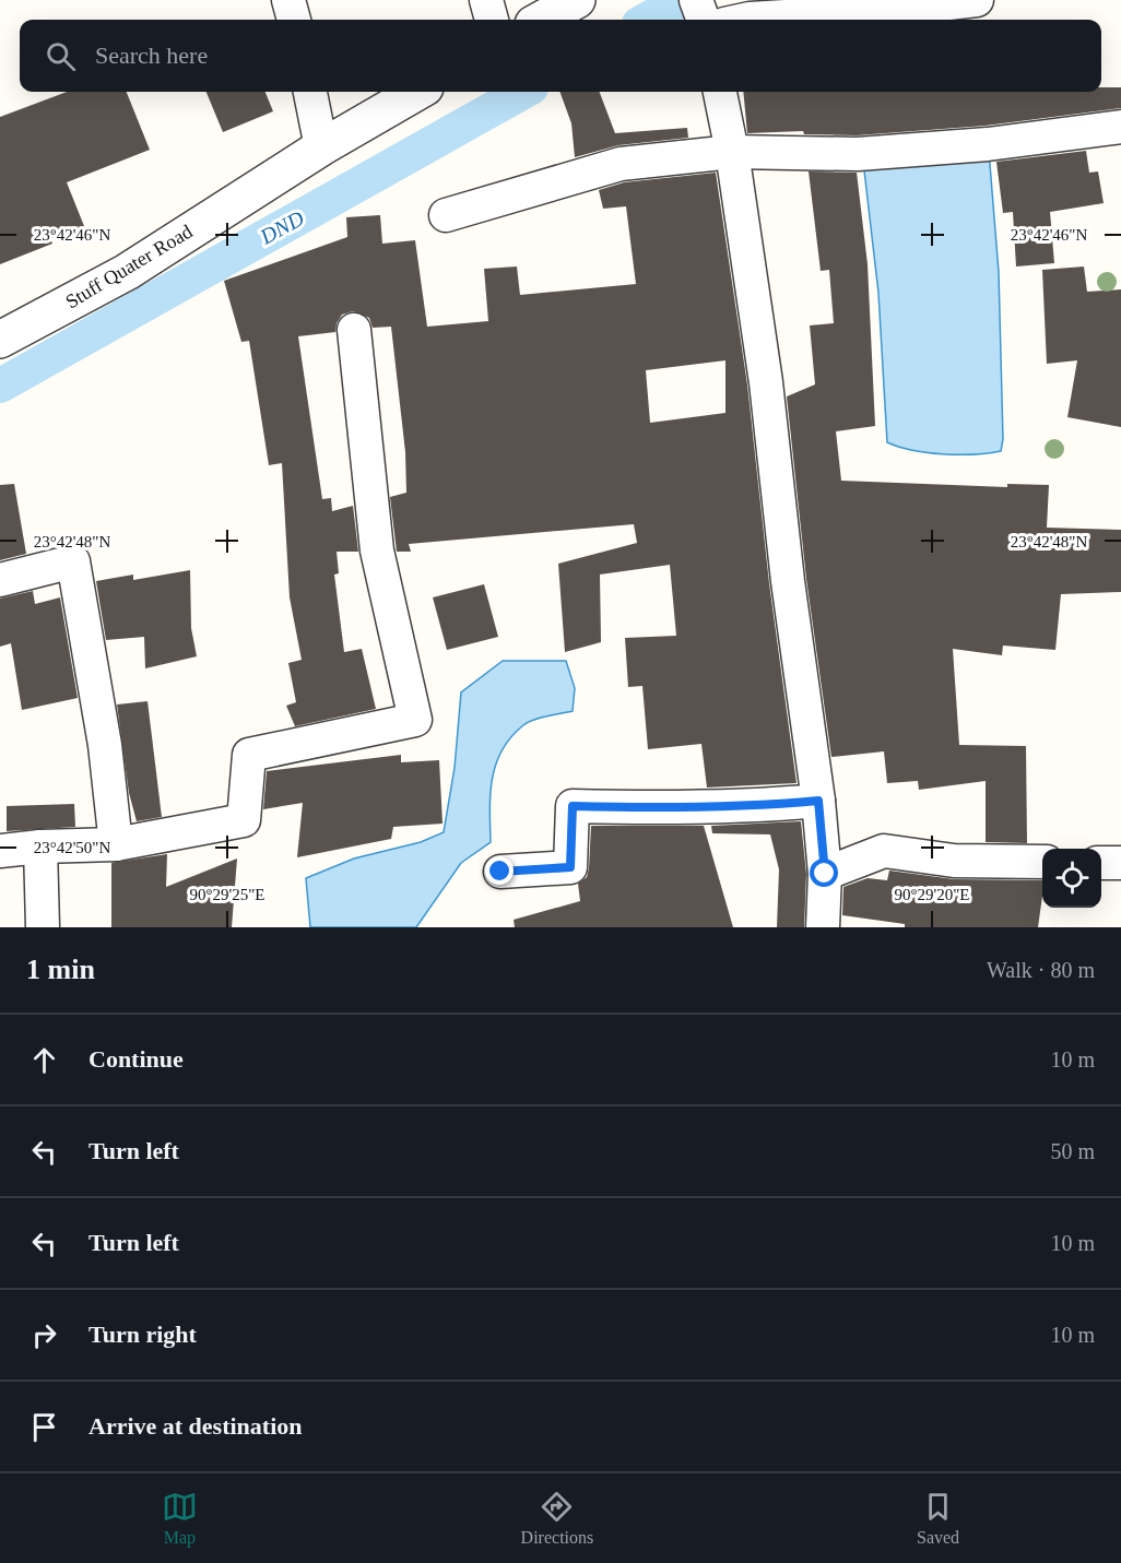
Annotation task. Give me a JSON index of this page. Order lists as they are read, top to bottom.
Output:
{
  "streets": {
    "street": ["Stuff Quater Road"]
  },
  "water": ["DND"],
  "page": {
    "search": "Search here",
    "heading": ["1 min", "Walk · 80 m"],
    "list": [
      ["Continue", "10 m"],
      ["Turn left", "50 m"],
      ["Turn left", "10 m"],
      ["Turn right", "10 m"],
      "Arrive at destination"
    ],
    "nav": ["Map", "Directions", "Saved"]
  },
  "coordinates": [
    "23°42'46\"N",
    "23°42'48\"N",
    "23°42'50\"N",
    "90°29'25\"E",
    "90°29'20\"E"
  ]
}
